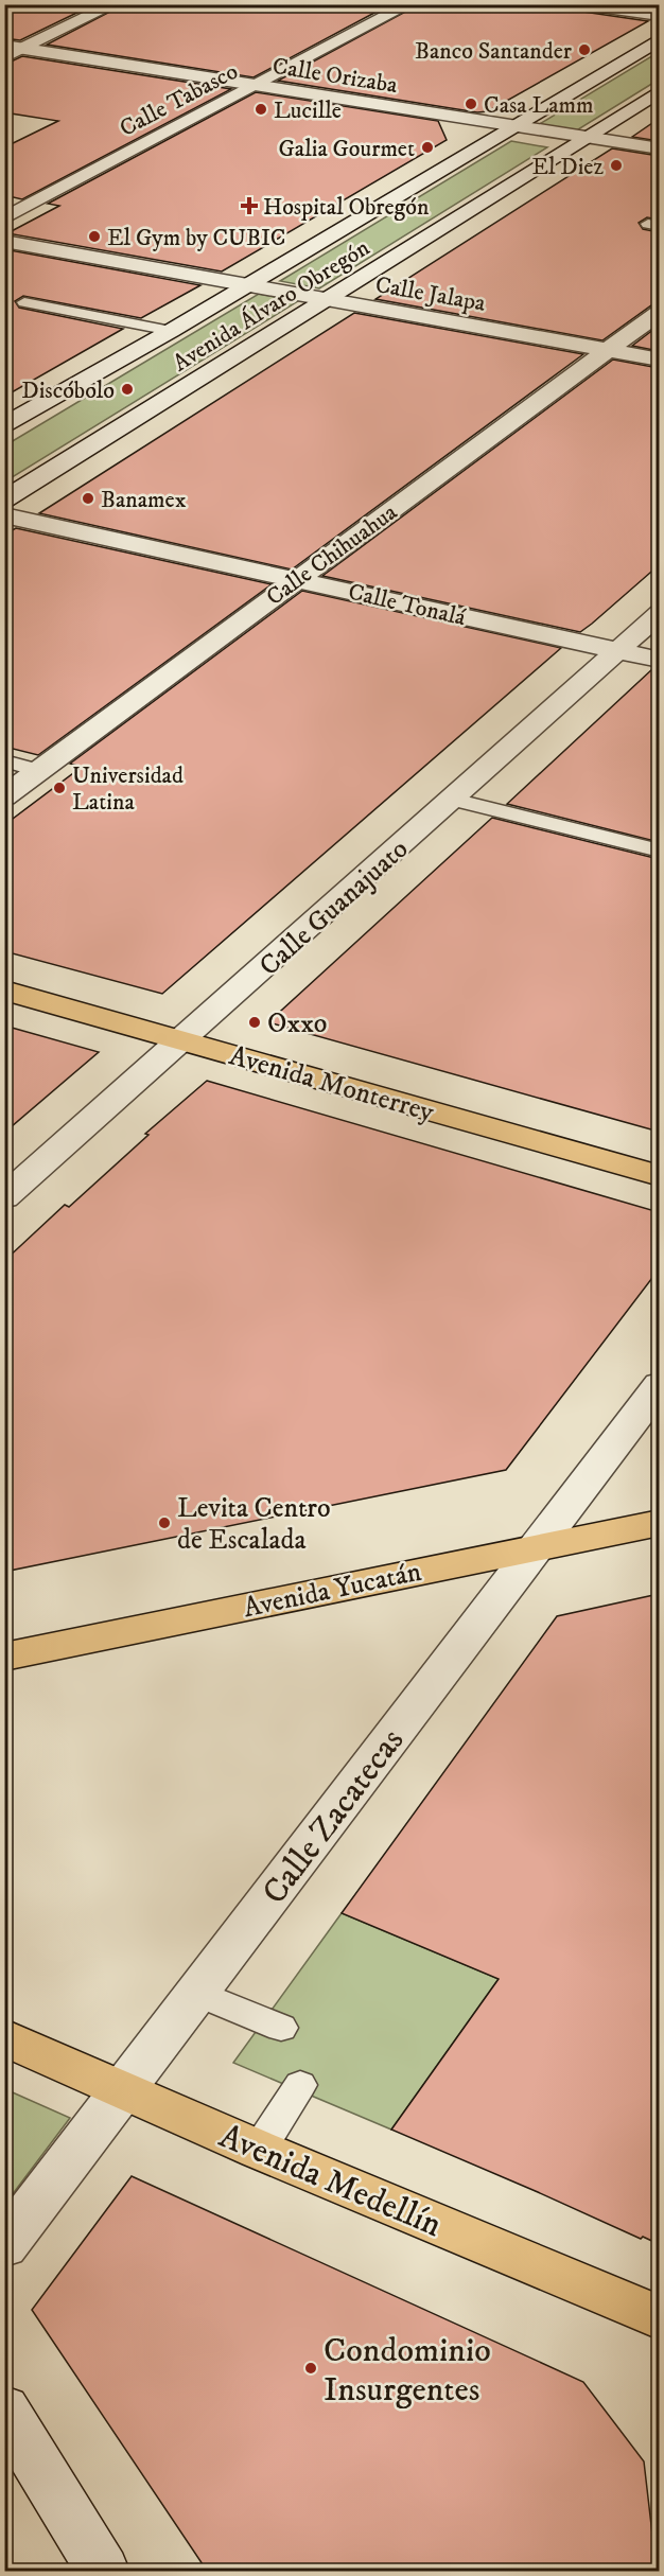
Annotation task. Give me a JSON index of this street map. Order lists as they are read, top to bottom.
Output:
{
  "streets": {
    "main road": ["Avenida Monterrey", "Avenida Yucatán", "Avenida Medellín"],
    "street": [
      "Calle Orizaba",
      "Calle Tabasco",
      "Calle Jalapa",
      "Avenida Álvaro Obregón",
      "Calle Chihuahua",
      "Calle Tonalá",
      "Calle Guanajuato",
      "Calle Zacatecas"
    ]
  },
  "crossings": [
    ["Calle Orizaba", "Calle Tabasco"],
    ["Calle Orizaba", "Avenida Álvaro Obregón"],
    ["Calle Jalapa", "Avenida Álvaro Obregón"],
    ["Calle Jalapa", "Calle Chihuahua"],
    ["Calle Chihuahua", "Calle Tonalá"],
    ["Calle Tonalá", "Calle Guanajuato"],
    ["Calle Guanajuato", "Avenida Monterrey"],
    ["Avenida Yucatán", "Calle Zacatecas"],
    ["Calle Zacatecas", "Avenida Medellín"]
  ],
  "places": {
    "other": [
      "Banco Santander",
      "Casa Lamm",
      "Lucille",
      "Galia Gourmet",
      "El Diez",
      "El Gym by CUBIC",
      "Discóbolo",
      "Banamex",
      "Universidad Latina",
      "Oxxo",
      "Levita Centro de Escalada",
      "Condominio Insurgentes"
    ],
    "health": ["Hospital Obregón"]
  }
}
